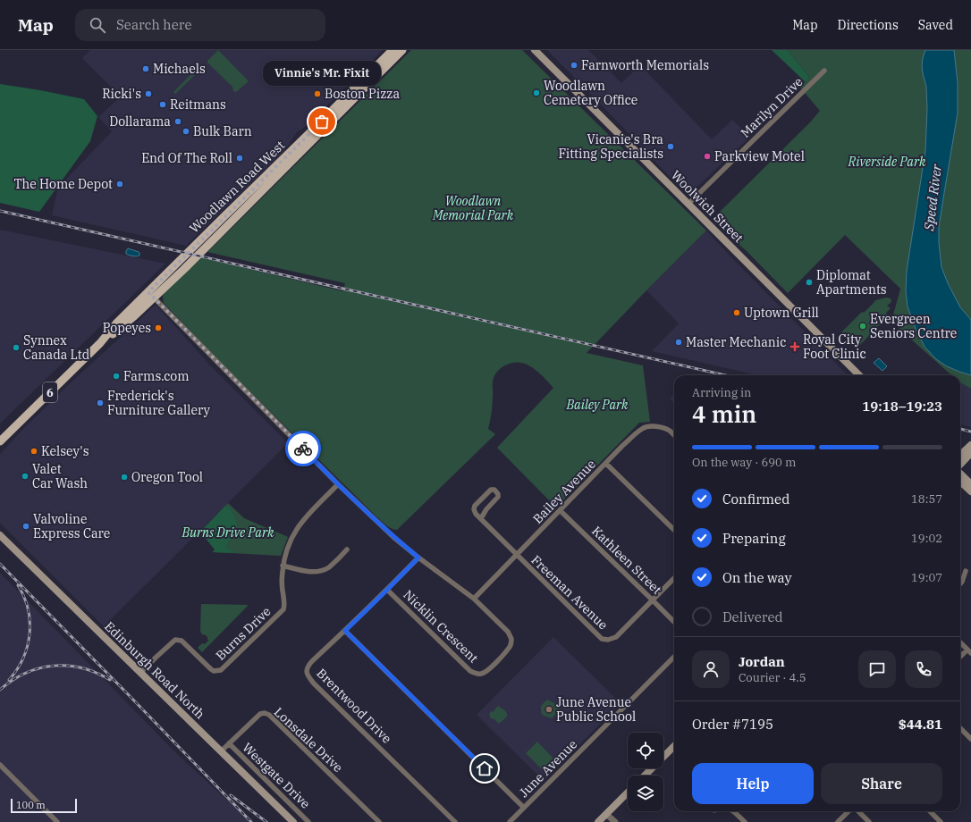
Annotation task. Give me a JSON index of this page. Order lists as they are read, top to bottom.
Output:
{
  "streets": {
    "main road": [
      "Woodlawn Road West",
      "Woolwich Street",
      "6",
      "Edinburgh Road North"
    ],
    "street": [
      "Marilyn Drive",
      "Bailey Avenue",
      "Kathleen Street",
      "Freeman Avenue",
      "Nicklin Crescent",
      "Burns Drive",
      "Brentwood Drive",
      "Lonsdale Drive",
      "June Avenue",
      "Westgate Drive"
    ]
  },
  "crossings": [
    ["Marilyn Drive", "Woolwich Street"],
    ["Woodlawn Road West", "Nicklin Crescent"],
    ["Bailey Avenue", "Kathleen Street"],
    ["Bailey Avenue", "Freeman Avenue"],
    ["Bailey Avenue", "Nicklin Crescent"],
    ["Kathleen Street", "Freeman Avenue"],
    ["Nicklin Crescent", "Burns Drive"],
    ["Nicklin Crescent", "Brentwood Drive"],
    ["Burns Drive", "Edinburgh Road North"],
    ["Edinburgh Road North", "Lonsdale Drive"],
    ["Lonsdale Drive", "Westgate Drive"]
  ],
  "water": ["Speed River"],
  "parks": [
    "Riverside Park",
    "Woodlawn Memorial Park",
    "Bailey Park",
    "Burns Drive Park"
  ],
  "places": {
    "other": [
      "Farnworth Memorials",
      "Michaels",
      "Woodlawn Cemetery Office",
      "Ricki's",
      "Boston Pizza",
      "Reitmans",
      "Dollarama",
      "Vinnie's Mr. Fixit",
      "Bulk Barn",
      "Vicanie's Bra Fitting Specialists",
      "Parkview Motel",
      "End Of The Roll",
      "The Home Depot",
      "Diplomat Apartments",
      "Uptown Grill",
      "Evergreen Seniors Centre",
      "Popeyes",
      "Master Mechanic",
      "Synnex Canada Ltd",
      "Farms.com",
      "Frederick's Furniture Gallery",
      "Kelsey's",
      "Valet Car Wash",
      "Oregon Tool",
      "Valvoline Express Care",
      "June Avenue Public School"
    ],
    "health": ["Royal City Foot Clinic"]
  },
  "scale_bar": "100 m",
  "page": {
    "header": "Map",
    "search": "Search here",
    "nav": ["Map", "Directions", "Saved"],
    "bubble": "Vinnie's Mr. Fixit",
    "heading": ["4 min", "Arriving in", "19:18–19:23"],
    "panel": [
      "Jordan",
      "Courier · 4.5",
      "Order #7195",
      "$44.81"
    ],
    "bar": "On the way · 690 m",
    "list": [
      ["Confirmed", "18:57"],
      ["Preparing", "19:02"],
      ["On the way", "19:07"],
      "Delivered"
    ],
    "buttons": ["Help", "Share"],
    "scale": "100 m"
  }
}
